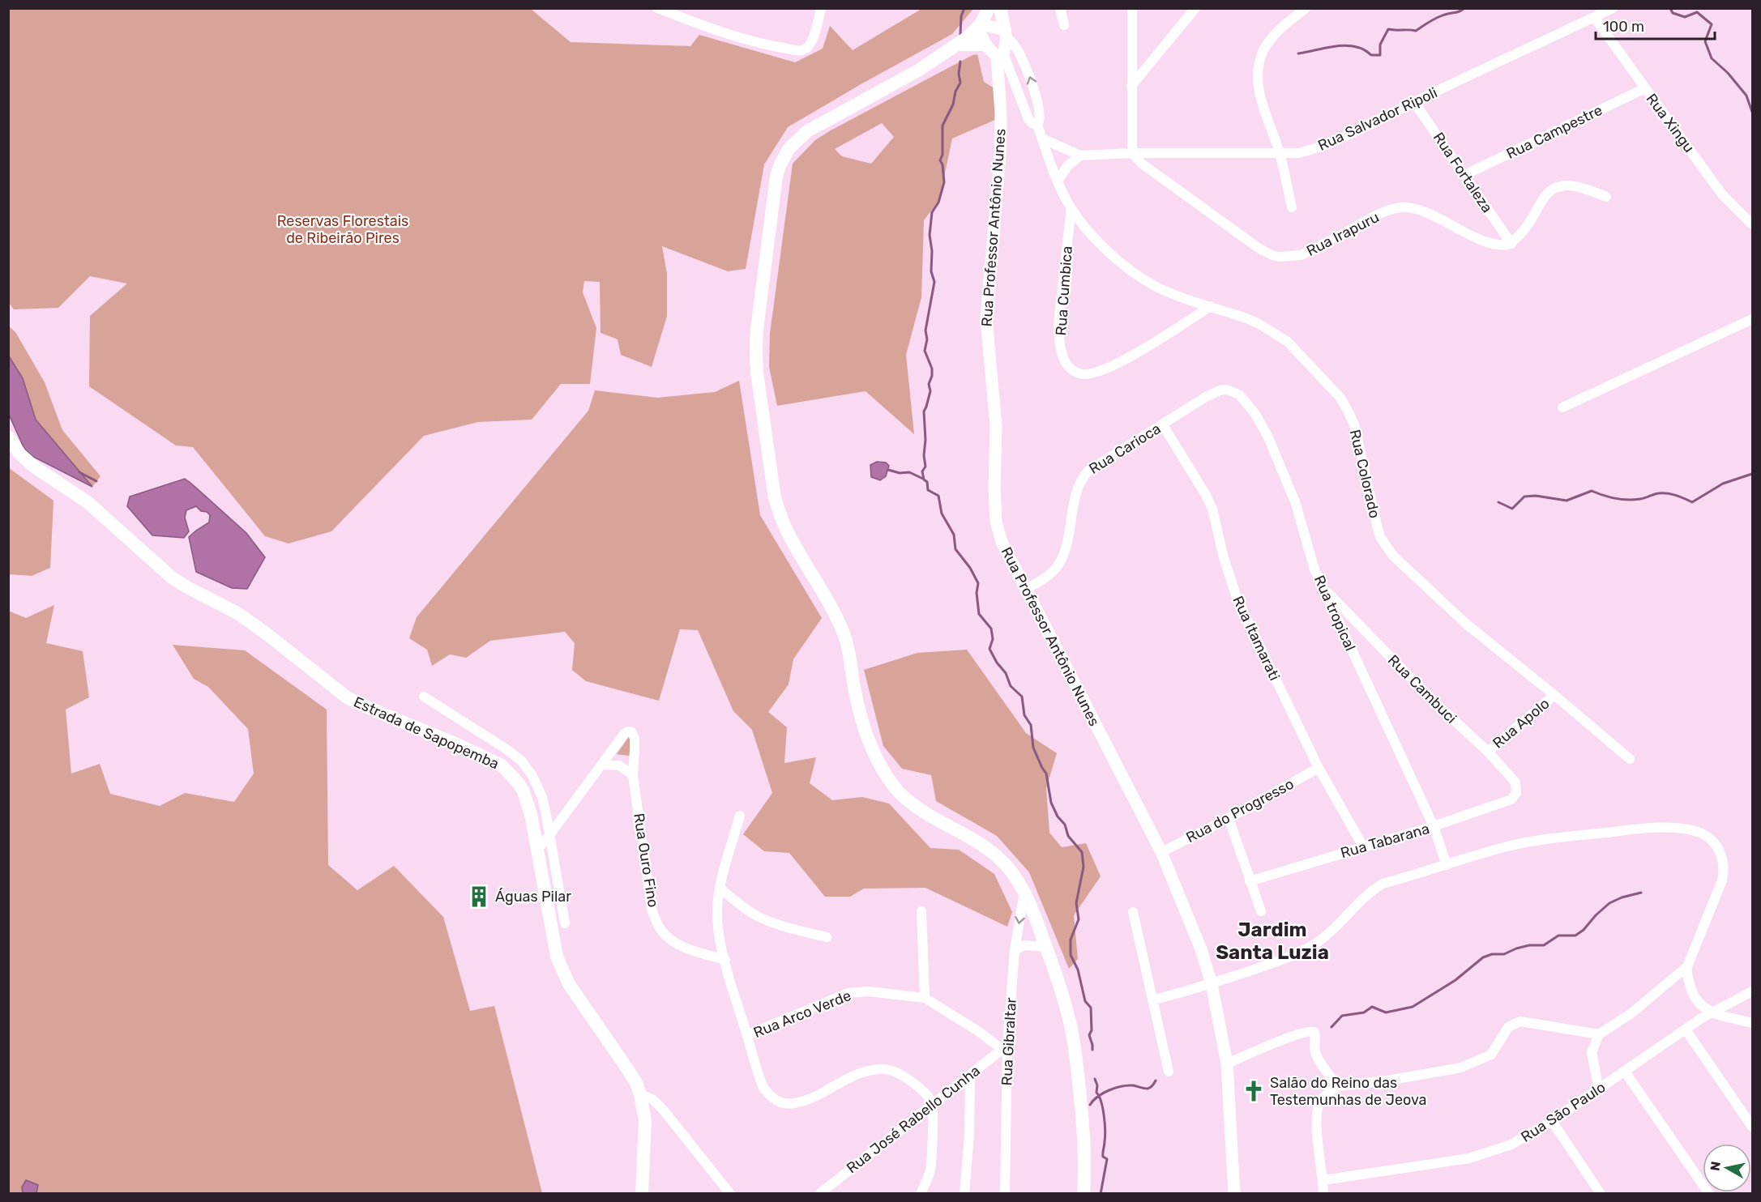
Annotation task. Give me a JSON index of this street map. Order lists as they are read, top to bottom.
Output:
{
  "streets": {
    "main road": ["Estrada de Sapopemba"],
    "street": [
      "Rua Salvador Ripoli",
      "Rua Xingu",
      "Rua Campestre",
      "Rua Fortaleza",
      "Rua Professor Antônio Nunes",
      "Rua Irapuru",
      "Rua Cumbica",
      "Rua Carioca",
      "Rua Colorado",
      "Rua tropical",
      "Rua Itamarati",
      "Rua Cambuci",
      "Rua Apolo",
      "Rua do Progresso",
      "Rua Tabarana",
      "Rua Ouro Fino",
      "Rua Arco Verde",
      "Rua Gibraltar",
      "Rua São Paulo",
      "Rua José Rabello Cunha"
    ]
  },
  "crossings": [
    ["Rua Salvador Ripoli", "Rua Xingu"],
    ["Rua Salvador Ripoli", "Rua Fortaleza"],
    ["Rua Salvador Ripoli", "Rua Irapuru"],
    ["Rua Salvador Ripoli", "Rua Colorado"],
    ["Rua Xingu", "Rua Campestre"],
    ["Rua Campestre", "Rua Fortaleza"],
    ["Rua Fortaleza", "Rua Irapuru"],
    ["Rua Professor Antônio Nunes", "Rua Carioca"],
    ["Rua Professor Antônio Nunes", "Rua do Progresso"],
    ["Rua Cumbica", "Rua Colorado"],
    ["Rua Carioca", "Rua tropical"],
    ["Rua Carioca", "Rua Itamarati"],
    ["Rua Colorado", "Rua Apolo"],
    ["Rua tropical", "Rua Cambuci"],
    ["Rua tropical", "Rua Tabarana"],
    ["Rua Itamarati", "Rua do Progresso"],
    ["Rua Itamarati", "Rua Tabarana"],
    ["Rua Cambuci", "Rua Apolo"],
    ["Rua Cambuci", "Rua Tabarana"],
    ["Estrada de Sapopemba", "Rua Ouro Fino"],
    ["Rua Arco Verde", "Rua Gibraltar"],
    ["Rua Arco Verde", "Rua José Rabello Cunha"],
    ["Rua Gibraltar", "Rua José Rabello Cunha"]
  ],
  "districts": ["Jardim Santa Luzia"],
  "parks": ["Reservas Florestais de Ribeirão Pires"],
  "places": {
    "building": ["Águas Pilar"],
    "church": ["Salão do Reino das Testemunhas de Jeova"]
  },
  "scale_bar": "100 m",
  "north": "left"
}
